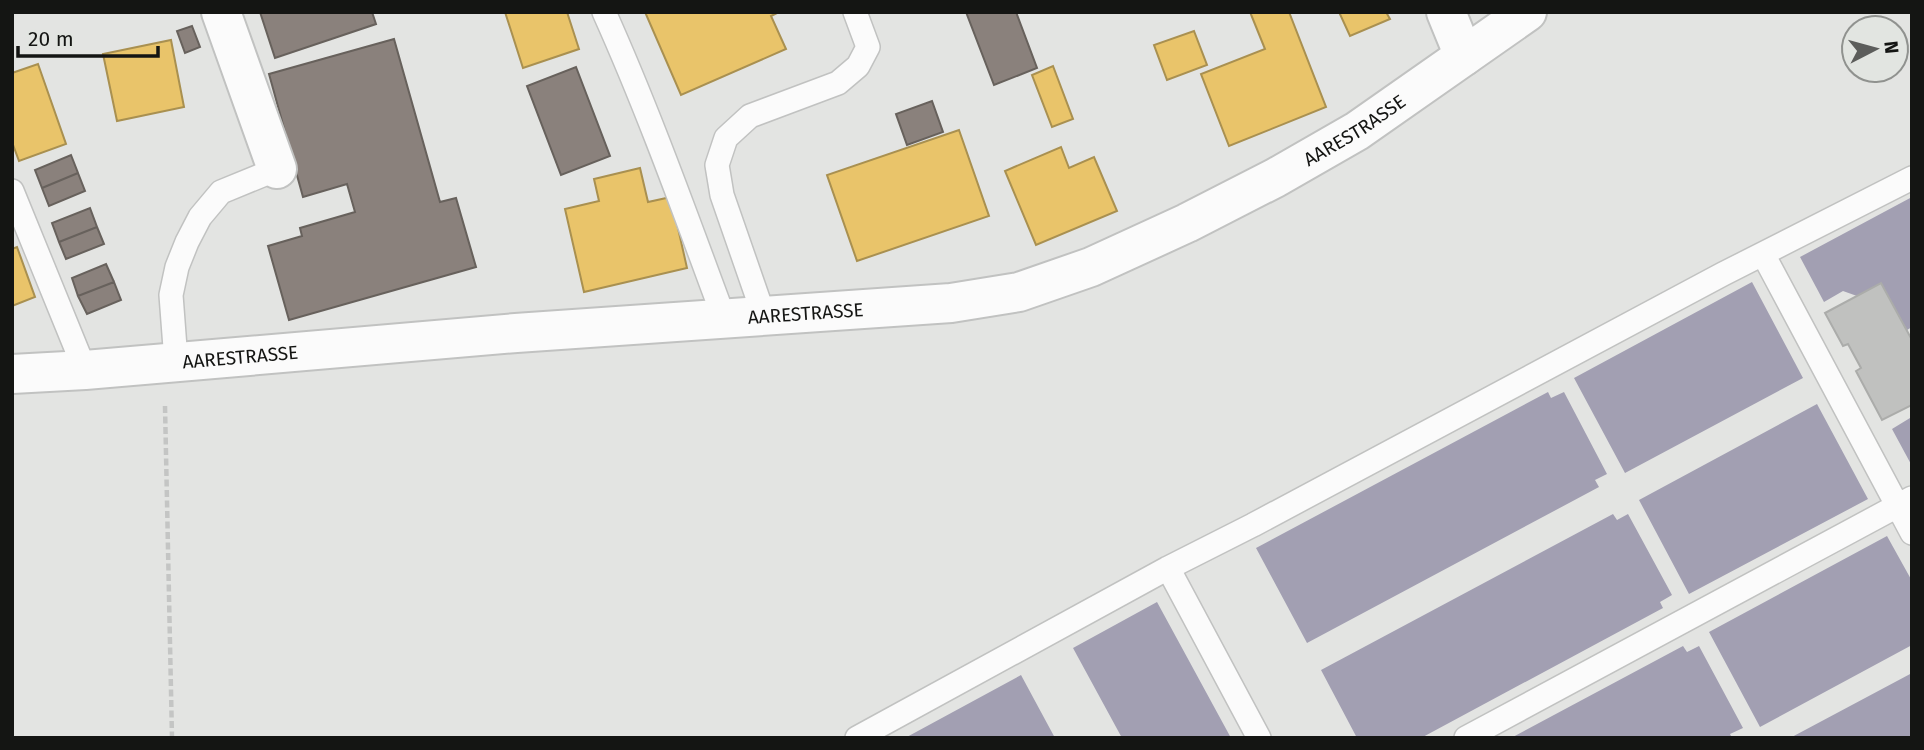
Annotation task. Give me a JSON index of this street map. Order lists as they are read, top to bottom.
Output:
{
  "streets": {
    "street": ["AARESTRASSE"]
  },
  "scale_bar": "20 m",
  "north": "right"
}
